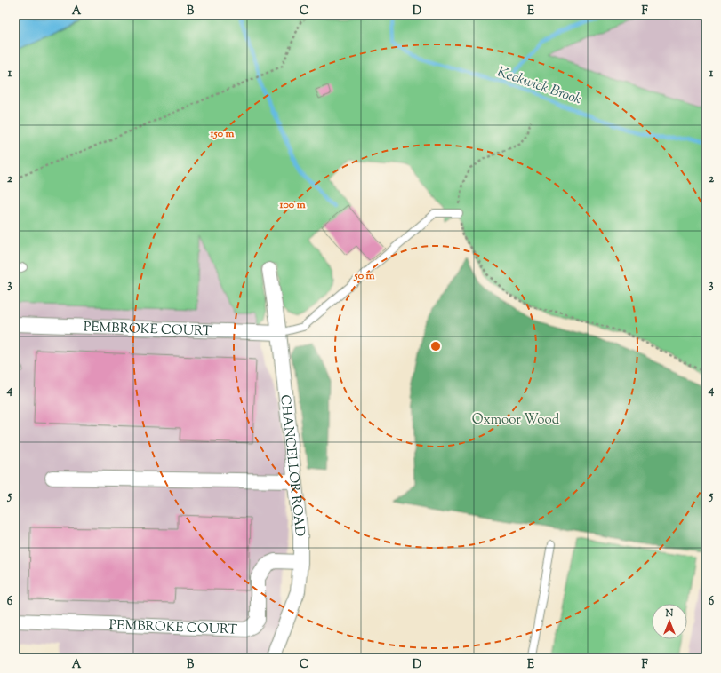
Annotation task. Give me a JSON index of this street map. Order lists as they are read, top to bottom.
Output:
{
  "streets": {
    "street": ["PEMBROKE COURT", "CHANCELLOR ROAD"]
  },
  "crossings": [
    ["PEMBROKE COURT", "CHANCELLOR ROAD"]
  ],
  "water": ["Keckwick Brook"],
  "parks": ["Oxmoor Wood"],
  "north": "top",
  "grid": {
    "columns": [
      "A",
      "B",
      "C",
      "D",
      "E",
      "F"
    ],
    "rows": [
      "1",
      "2",
      "3",
      "4",
      "5",
      "6"
    ]
  },
  "rings": ["150 m", "100 m", "50 m"]
}
